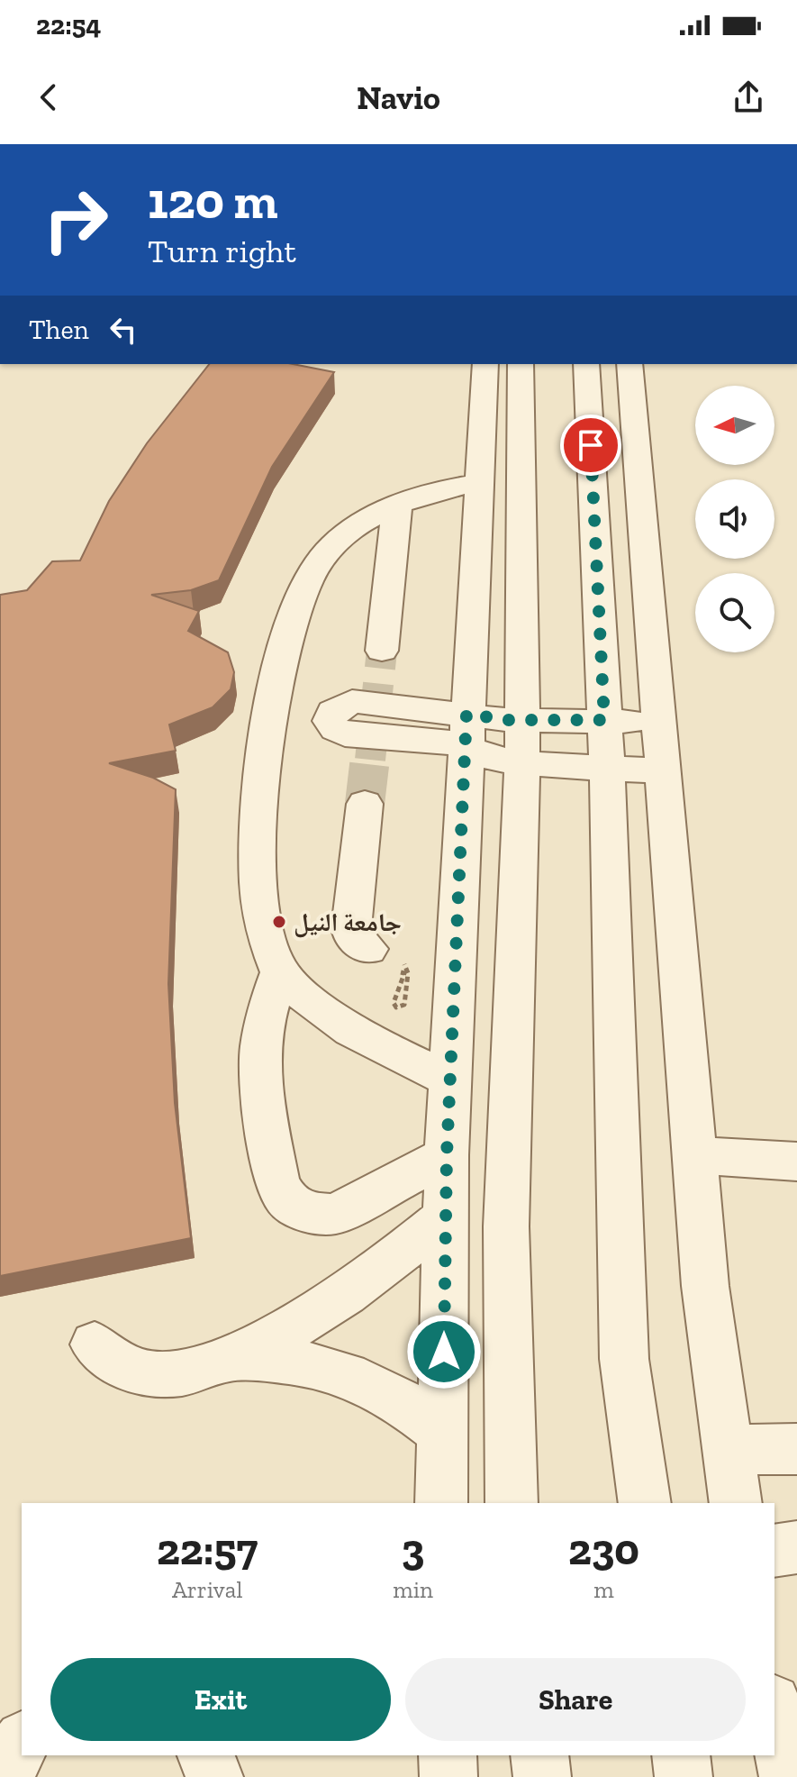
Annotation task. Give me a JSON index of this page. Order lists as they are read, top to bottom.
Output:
{
  "places": ["جامعة النيل"],
  "north": "left",
  "page": {
    "status": "22:54",
    "header": "Navio",
    "turn": ["120 m", "Turn right"],
    "then": "Then",
    "eta": [
      "22:57",
      "Arrival",
      "3",
      "min",
      "230",
      "m"
    ],
    "buttons": ["Exit", "Share"]
  }
}
